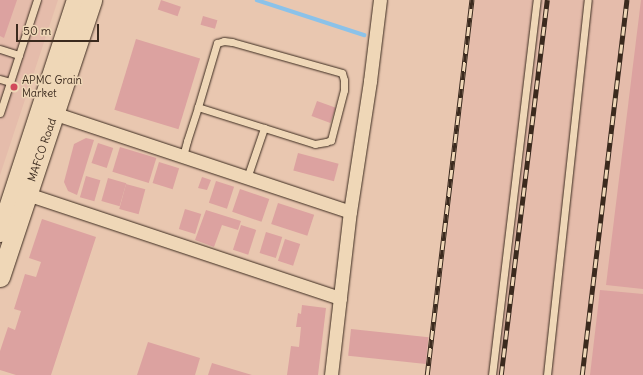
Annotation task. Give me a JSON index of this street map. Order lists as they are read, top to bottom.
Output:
{
  "streets": {
    "main road": ["MAFCO Road"]
  },
  "places": ["APMC Grain Market"],
  "scale_bar": "50 m"
}
